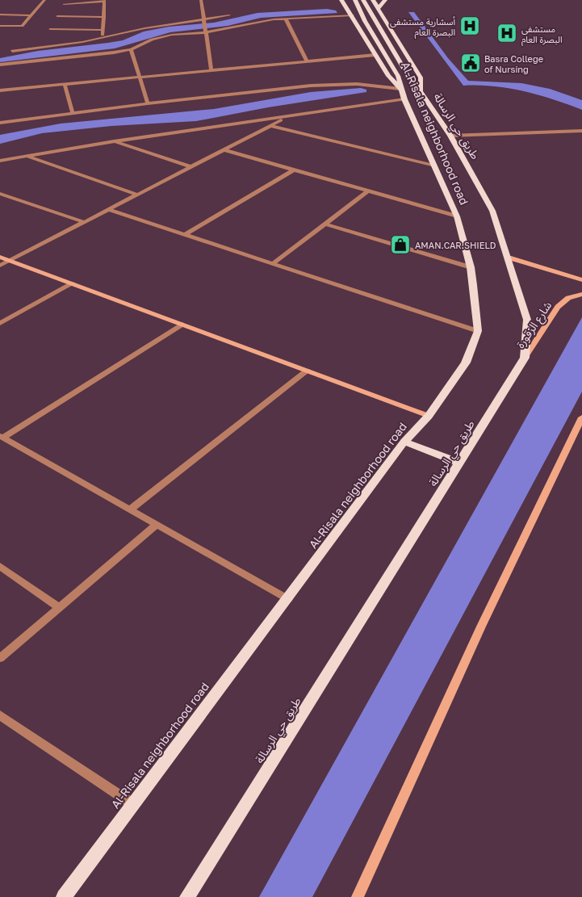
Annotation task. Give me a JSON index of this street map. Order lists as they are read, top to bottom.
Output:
{
  "streets": {
    "main road": ["طريق حي الرسالة", "Al-Risala neighborhood road"],
    "street": ["شارع الزقورة"]
  },
  "crossings": [
    ["طريق حي الرسالة", "Al-Risala neighborhood road"],
    ["طريق حي الرسالة", "شارع الزقورة"]
  ],
  "places": {
    "hospital": ["أسشارية مستشفى البصرة العام", "مستشفى البصرة العام"],
    "public building": ["Basra College of Nursing"],
    "shop": ["AMAN.CAR.SHIELD"]
  }
}
